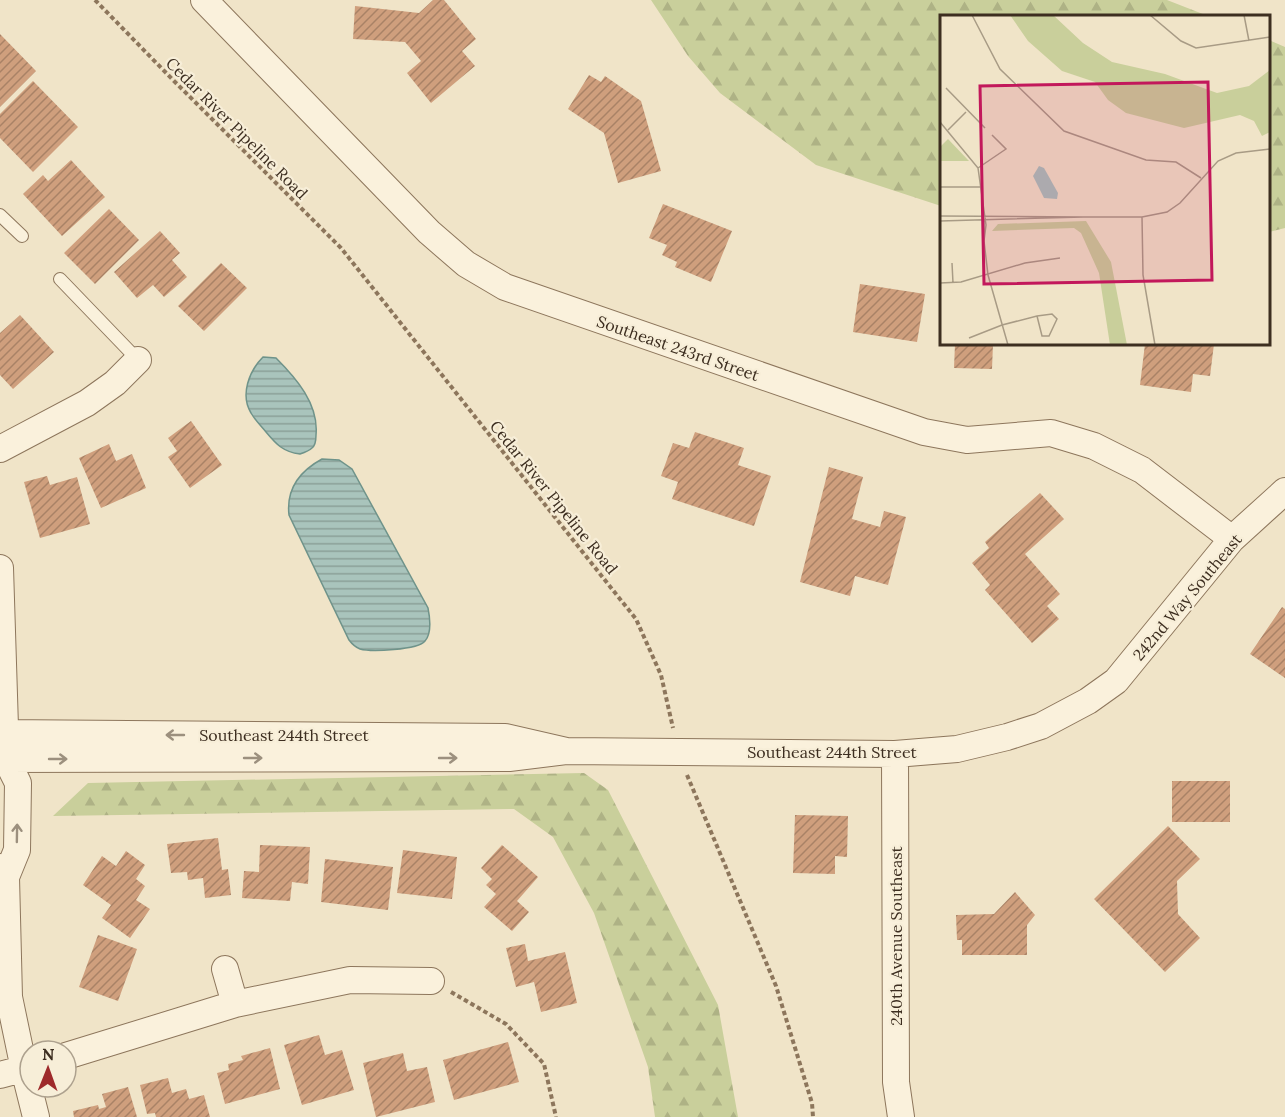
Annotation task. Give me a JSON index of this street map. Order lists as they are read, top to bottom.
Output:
{
  "streets": {
    "street": [
      "Southeast 243rd Street",
      "242nd Way Southeast",
      "Southeast 244th Street",
      "240th Avenue Southeast"
    ],
    "path": ["Cedar River Pipeline Road"]
  },
  "crossings": [
    ["Cedar River Pipeline Road", "Southeast 244th Street"],
    ["Southeast 243rd Street", "242nd Way Southeast"],
    ["242nd Way Southeast", "Southeast 244th Street"],
    ["Southeast 244th Street", "240th Avenue Southeast"]
  ],
  "north": "top"
}
